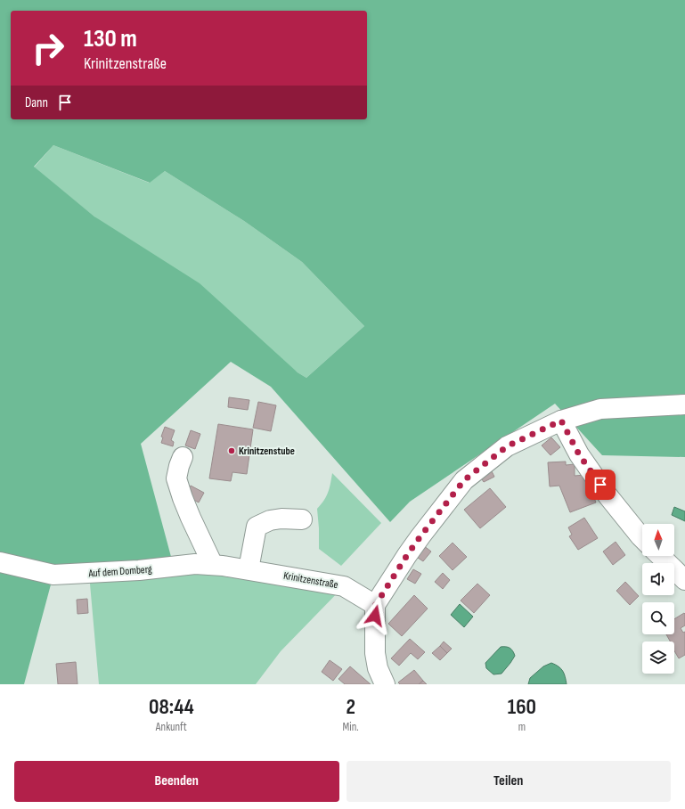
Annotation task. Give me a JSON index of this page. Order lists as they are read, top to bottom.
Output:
{
  "streets": {
    "street": ["Auf dem Domberg", "Krinitzenstraße"]
  },
  "crossings": [
    ["Auf dem Domberg", "Krinitzenstraße"]
  ],
  "places": ["Krinitzenstube"],
  "north": "top",
  "page": {
    "turn": ["130 m", "Krinitzenstraße"],
    "then": "Dann",
    "eta": [
      "08:44",
      "Ankunft",
      "2",
      "Min.",
      "160",
      "m"
    ],
    "buttons": ["Beenden", "Teilen"]
  }
}
